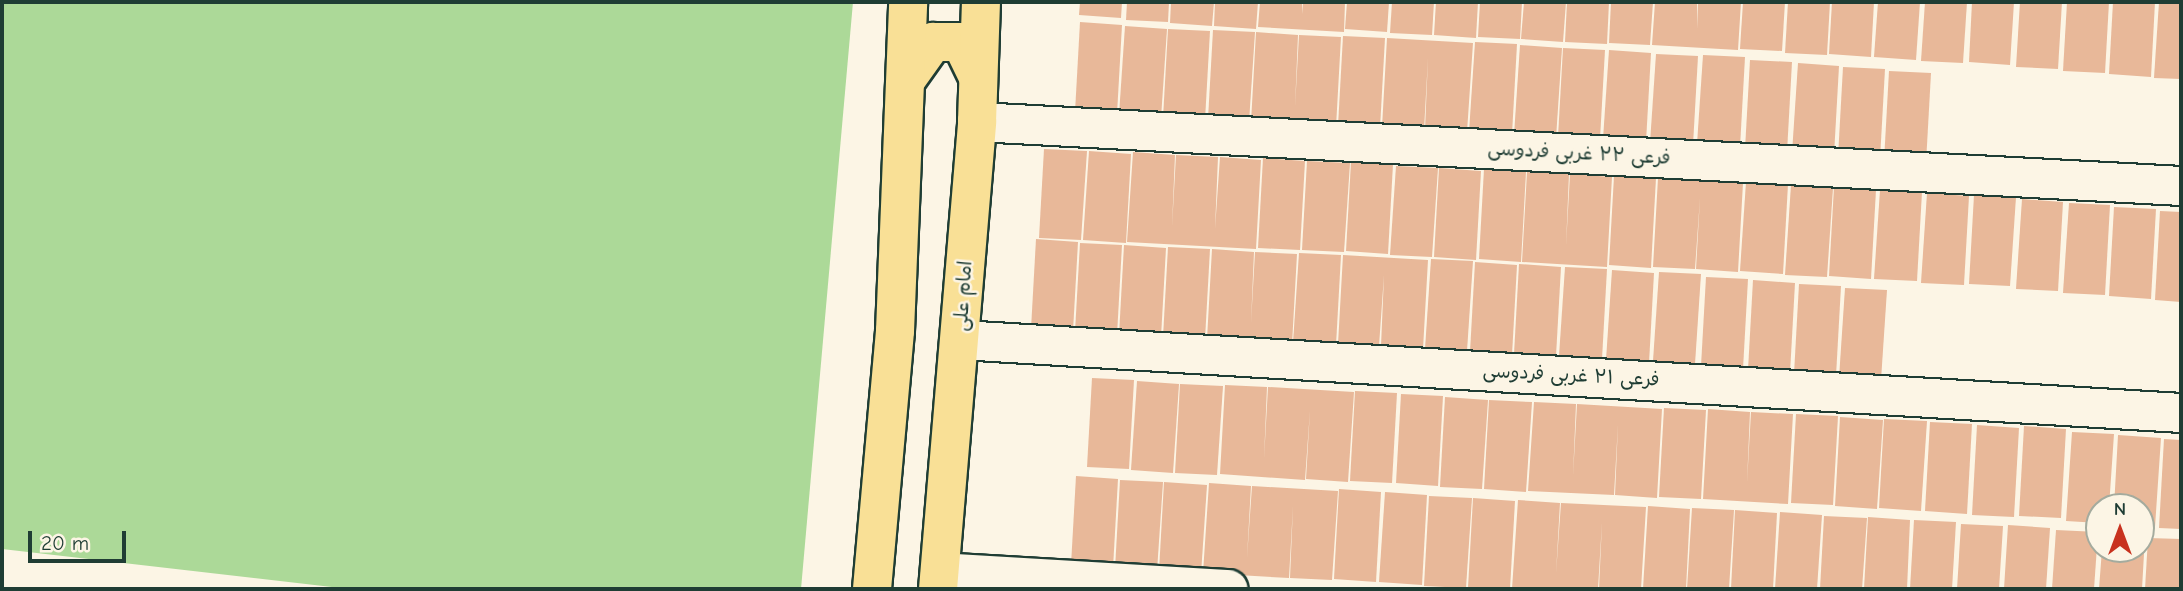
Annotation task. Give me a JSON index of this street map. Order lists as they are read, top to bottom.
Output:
{
  "streets": {
    "main road": ["امام علی"],
    "street": ["فرعی ۲۲ غربی فردوسی", "فرعی ۲۱ غربی فردوسی"]
  },
  "crossings": [
    ["فرعی ۲۲ غربی فردوسی", "امام علی"],
    ["امام علی", "فرعی ۲۱ غربی فردوسی"]
  ],
  "scale_bar": "20 m",
  "north": "top"
}
